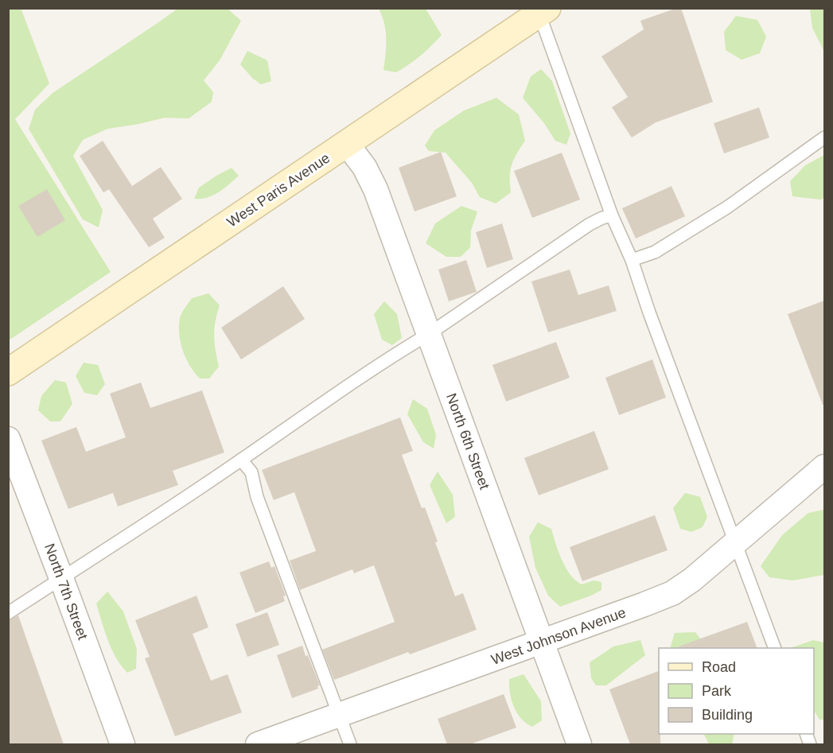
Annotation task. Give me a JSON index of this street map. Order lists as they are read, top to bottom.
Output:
{
  "streets": {
    "main road": ["West Paris Avenue"],
    "street": ["North 6th Street", "North 7th Street", "West Johnson Avenue"]
  },
  "crossings": [
    ["West Paris Avenue", "North 6th Street"],
    ["North 6th Street", "West Johnson Avenue"]
  ],
  "legend": ["Road", "Park", "Building"]
}
